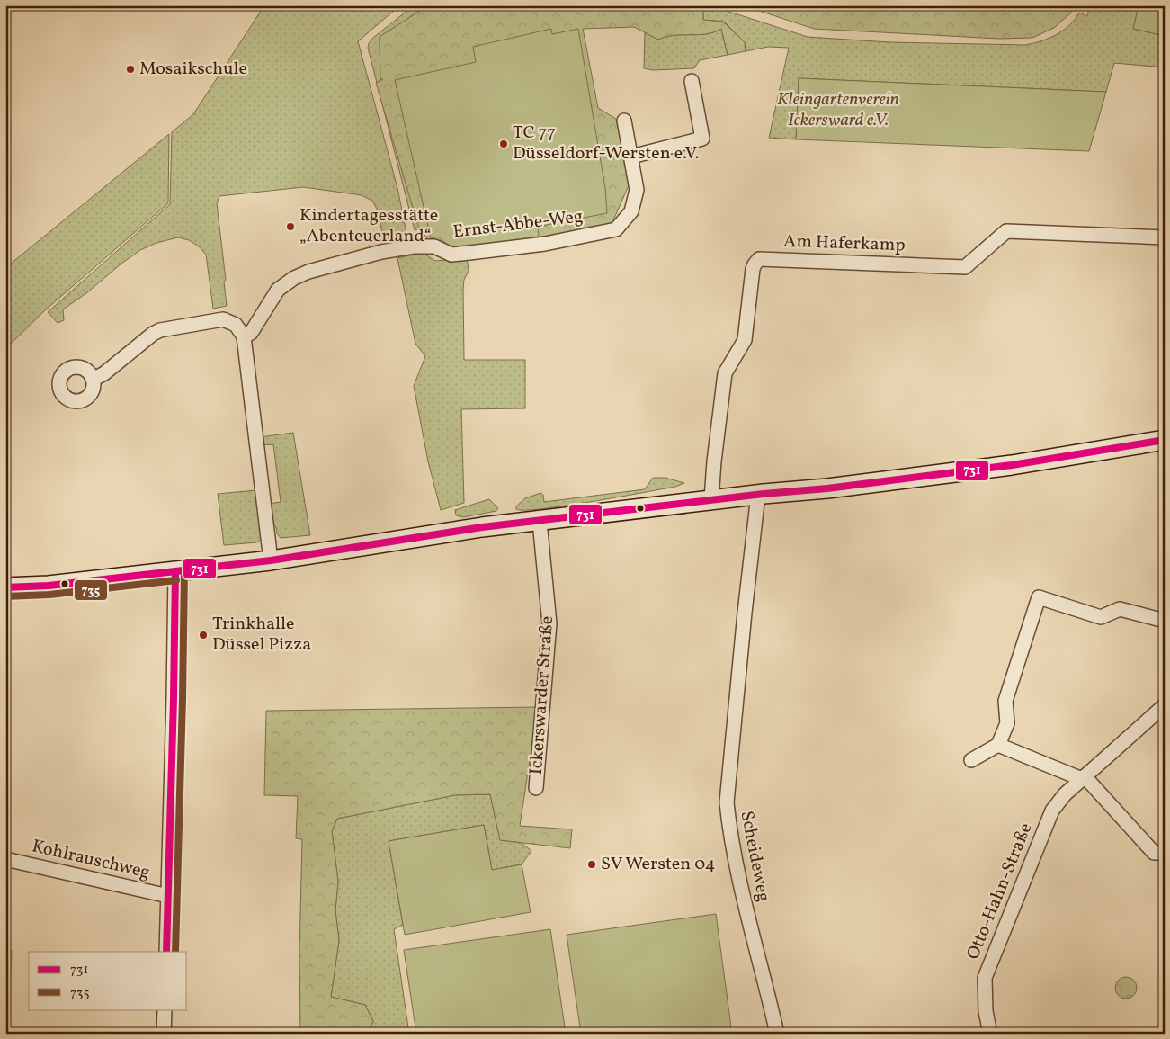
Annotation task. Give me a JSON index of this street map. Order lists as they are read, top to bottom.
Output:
{
  "streets": {
    "street": [
      "Ernst-Abbe-Weg",
      "Am Haferkamp",
      "Ickerswarder Straße",
      "Scheideweg",
      "Kohlrauschweg",
      "Otto-Hahn-Straße"
    ]
  },
  "parks": ["Kleingartenverein Ickersward e.V."],
  "places": [
    "Mosaikschule",
    "TC 77 Düsseldorf-Wersten e.V.",
    "Kindertagesstätte „Abenteuerland“",
    "Trinkhalle Düssel Pizza",
    "SV Wersten 04"
  ],
  "lines": ["transit line 731", "transit line 735"],
  "legend": ["731", "735"]
}
